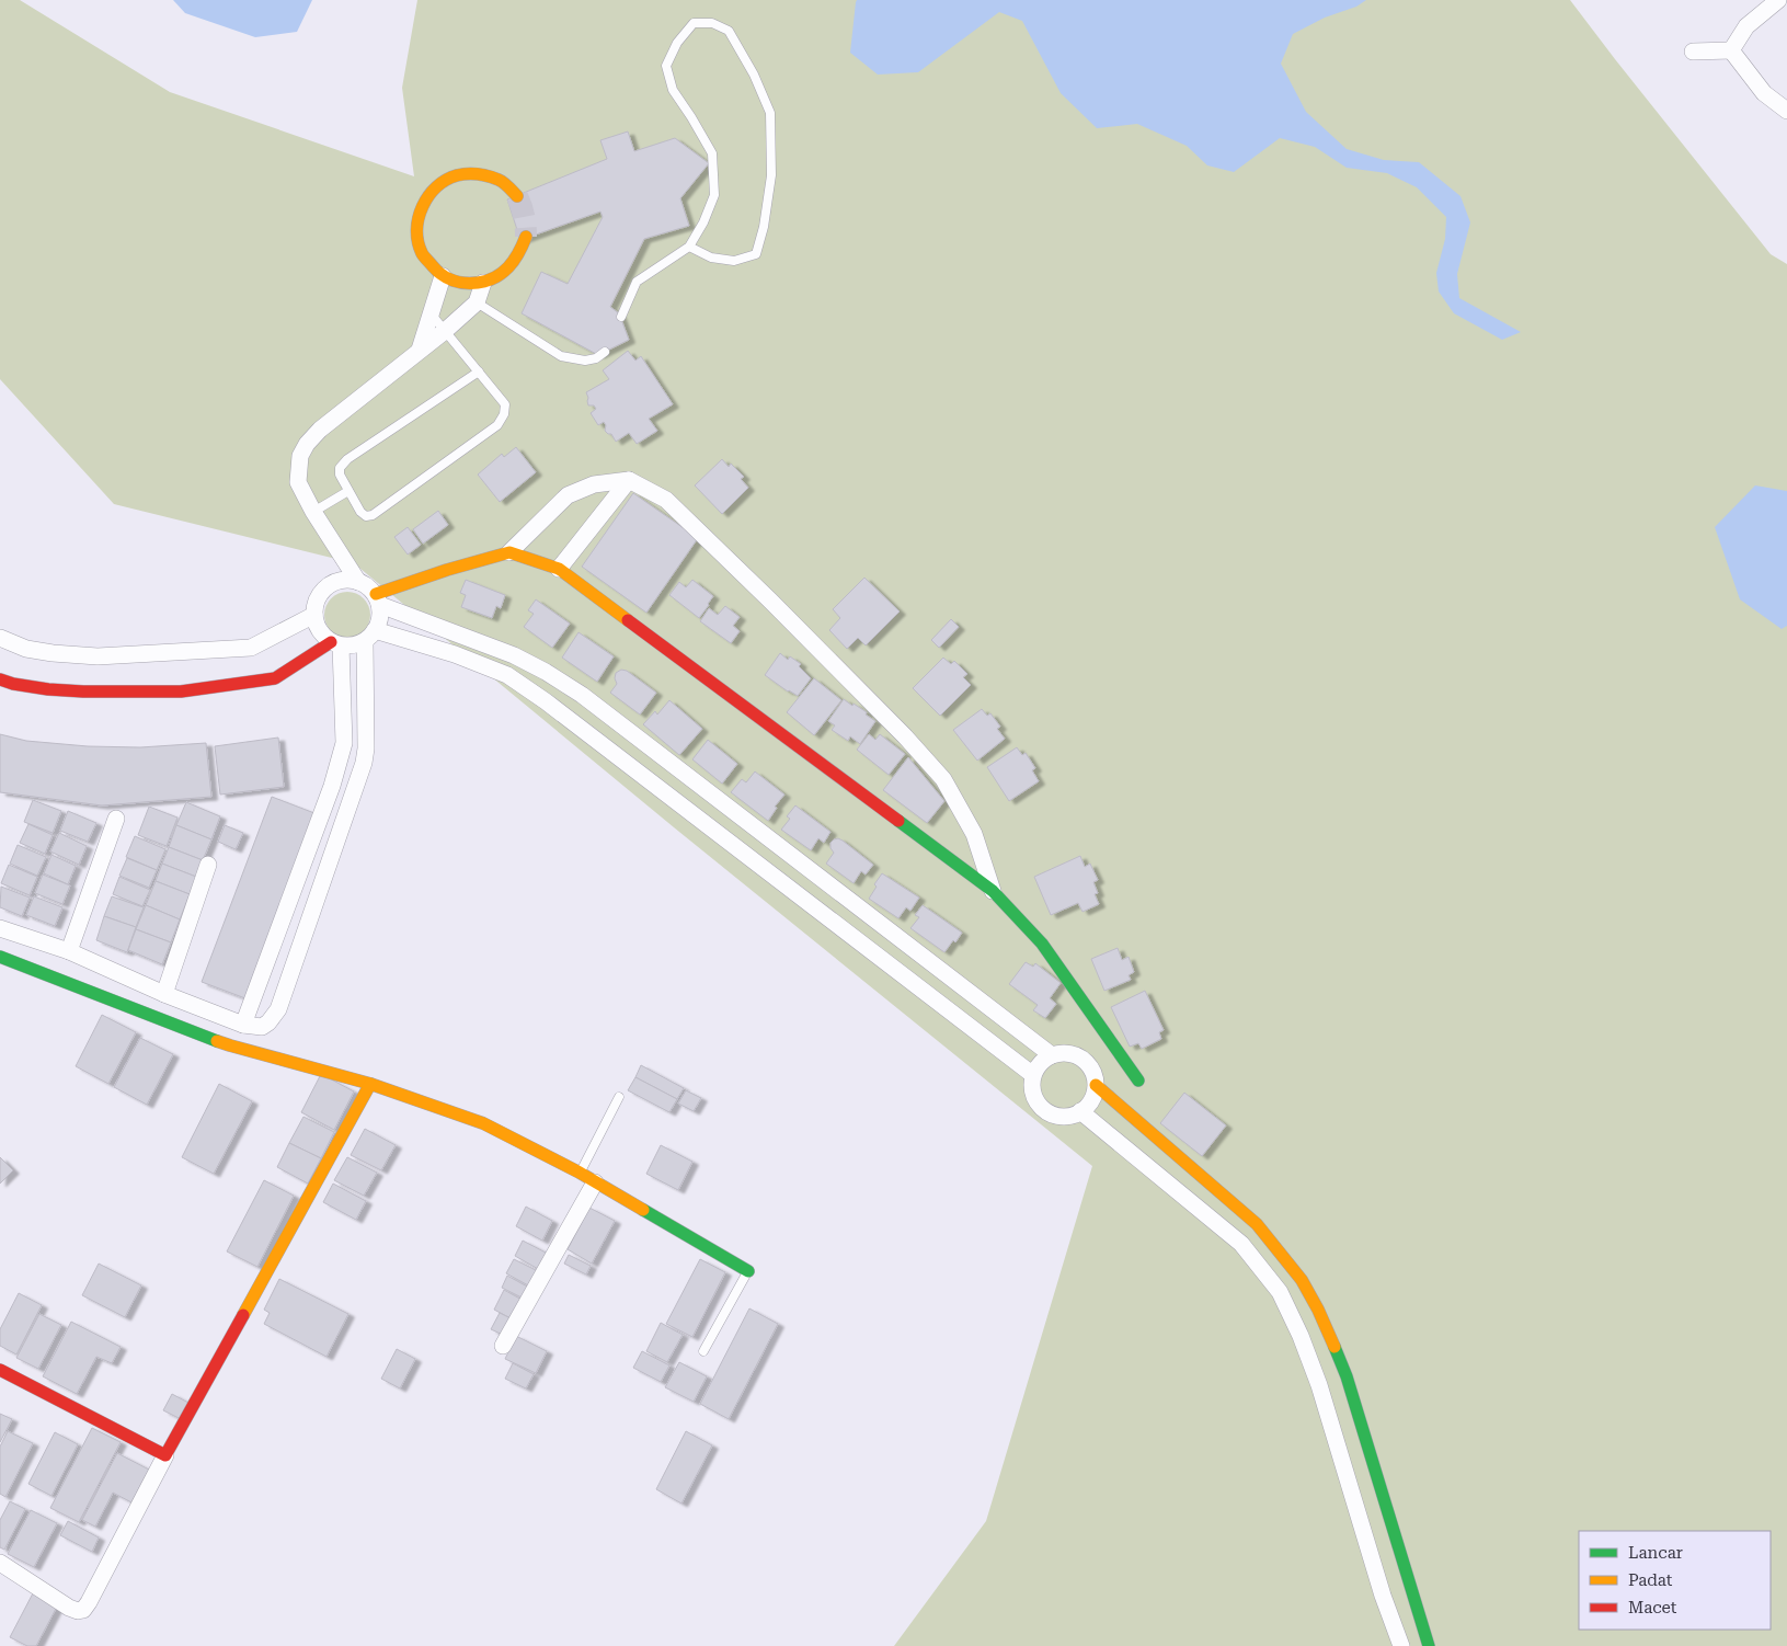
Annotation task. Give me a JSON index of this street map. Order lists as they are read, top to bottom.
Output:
{
  "legend": ["Lancar", "Padat", "Macet"]
}
